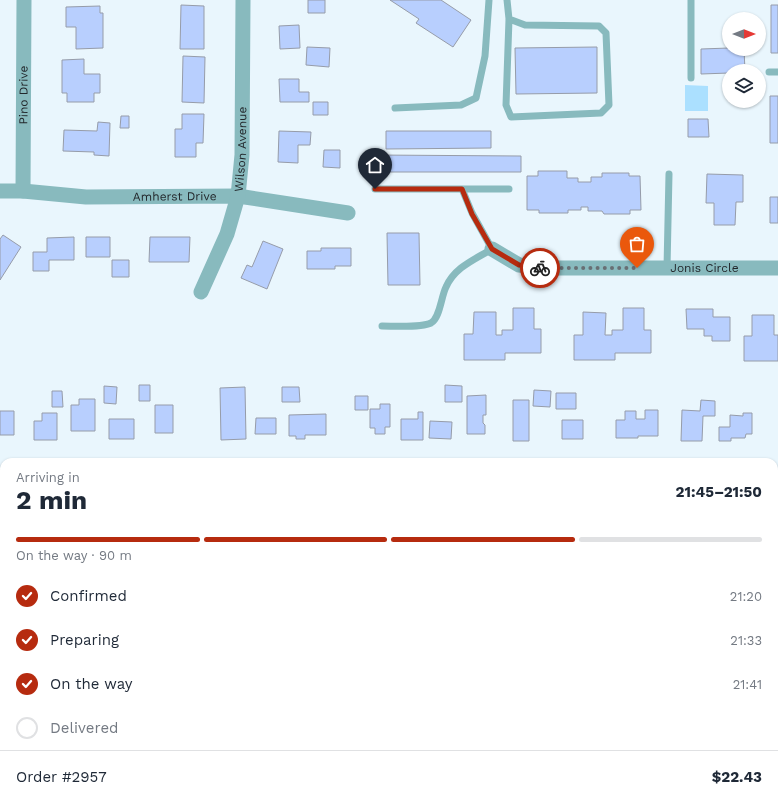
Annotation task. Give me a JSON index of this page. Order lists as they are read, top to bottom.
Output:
{
  "streets": {
    "street": [
      "Pino Drive",
      "Wilson Avenue",
      "Amherst Drive",
      "Jonis Circle"
    ]
  },
  "crossings": [
    ["Pino Drive", "Amherst Drive"],
    ["Wilson Avenue", "Amherst Drive"]
  ],
  "north": "right",
  "page": {
    "heading": ["2 min", "Arriving in", "21:45–21:50"],
    "panel": ["Order #2957", "$22.43"],
    "bar": "On the way · 90 m",
    "list": [
      ["Confirmed", "21:20"],
      ["Preparing", "21:33"],
      ["On the way", "21:41"],
      "Delivered"
    ]
  }
}
